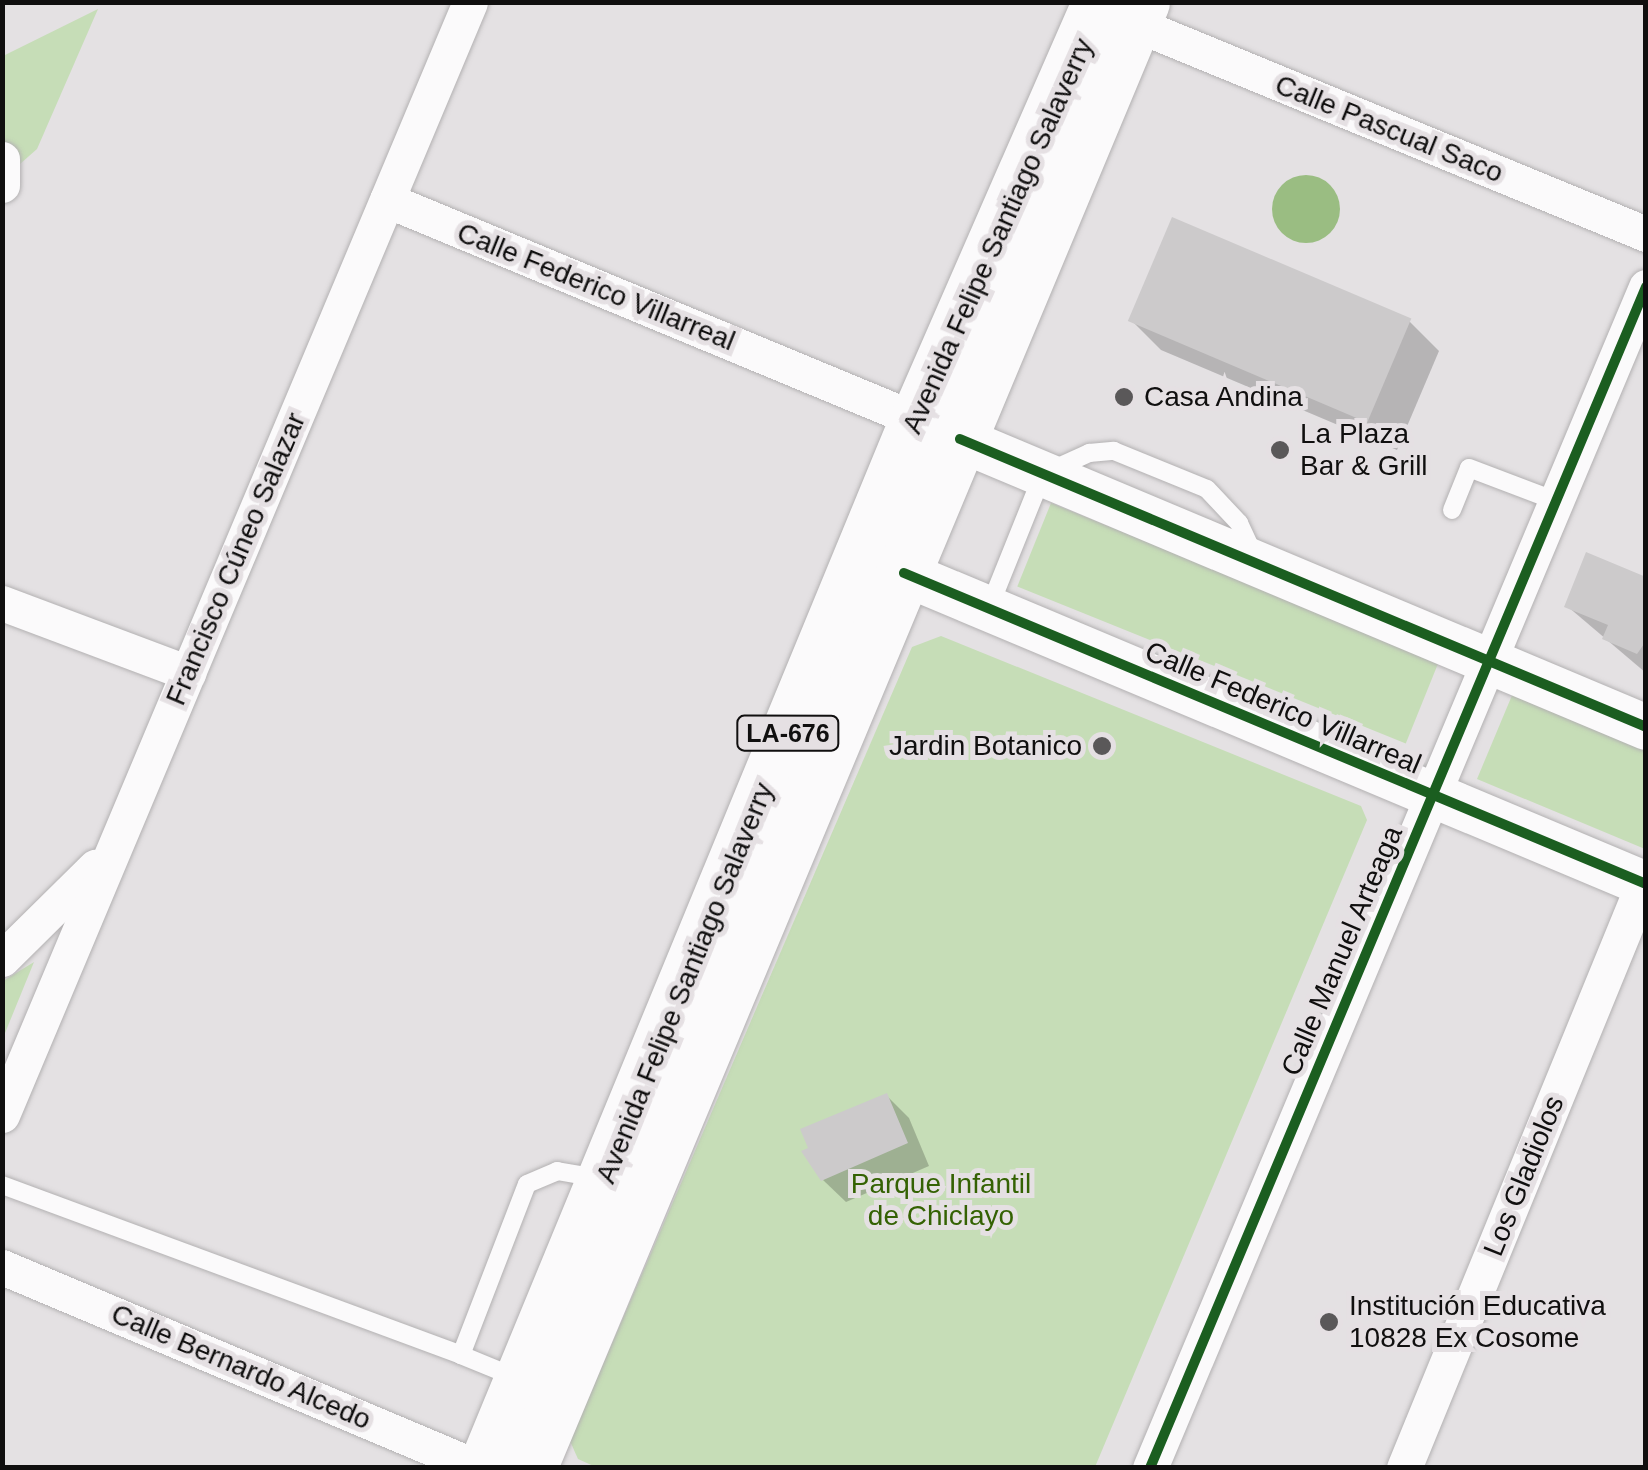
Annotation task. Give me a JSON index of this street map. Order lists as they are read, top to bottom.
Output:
{
  "streets": {
    "main road": ["Avenida Felipe Santiago Salaverry", "LA-676"],
    "street": [
      "Calle Pascual Saco",
      "Calle Federico Villarreal",
      "Francisco Cúneo Salazar",
      "Calle Manuel Arteaga",
      "Los Gladiolos",
      "Calle Bernardo Alcedo"
    ]
  },
  "crossings": [
    ["Calle Pascual Saco", "Avenida Felipe Santiago Salaverry"],
    ["Avenida Felipe Santiago Salaverry", "Calle Federico Villarreal"],
    ["Avenida Felipe Santiago Salaverry", "Calle Bernardo Alcedo"],
    ["Calle Federico Villarreal", "Francisco Cúneo Salazar"],
    ["Calle Federico Villarreal", "Calle Manuel Arteaga"],
    ["Calle Federico Villarreal", "Los Gladiolos"]
  ],
  "parks": ["Parque Infantil de Chiclayo"],
  "places": [
    "Casa Andina",
    "La Plaza Bar & Grill",
    "Jardin Botanico",
    "Institución Educativa 10828 Ex Cosome"
  ]
}
